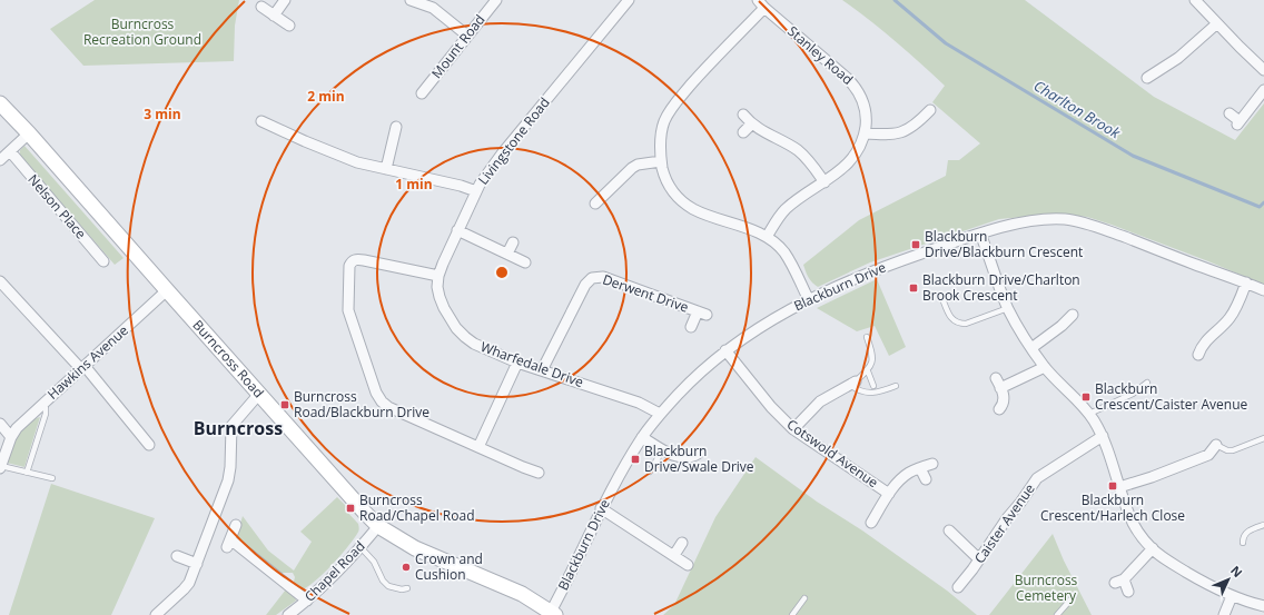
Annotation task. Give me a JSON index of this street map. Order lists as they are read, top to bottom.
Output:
{
  "streets": {
    "main road": ["Burncross Road"],
    "street": [
      "Mount Road",
      "Stanley Road",
      "Livingstone Road",
      "Nelson Place",
      "Blackburn Drive",
      "Derwent Drive",
      "Hawkins Avenue",
      "Wharfedale Drive",
      "Cotswold Avenue",
      "Caister Avenue",
      "Chapel Road"
    ]
  },
  "crossings": [
    ["Livingstone Road", "Wharfedale Drive"],
    ["Blackburn Drive", "Burncross Road"],
    ["Blackburn Drive", "Wharfedale Drive"],
    ["Blackburn Drive", "Cotswold Avenue"],
    ["Derwent Drive", "Wharfedale Drive"],
    ["Burncross Road", "Hawkins Avenue"],
    ["Burncross Road", "Chapel Road"]
  ],
  "districts": ["Burncross"],
  "water": ["Charlton Brook"],
  "parks": ["Burncross Recreation Ground", "Burncross Cemetery"],
  "places": {
    "transit": [
      "Blackburn Drive/Blackburn Crescent",
      "Blackburn Drive/Charlton Brook Crescent",
      "Blackburn Crescent/Caister Avenue",
      "Burncross Road/Blackburn Drive",
      "Blackburn Drive/Swale Drive",
      "Blackburn Crescent/Harlech Close",
      "Burncross Road/Chapel Road"
    ],
    "other": ["Crown and Cushion"]
  },
  "north": "top right",
  "rings": ["2 min", "3 min", "1 min"]
}
